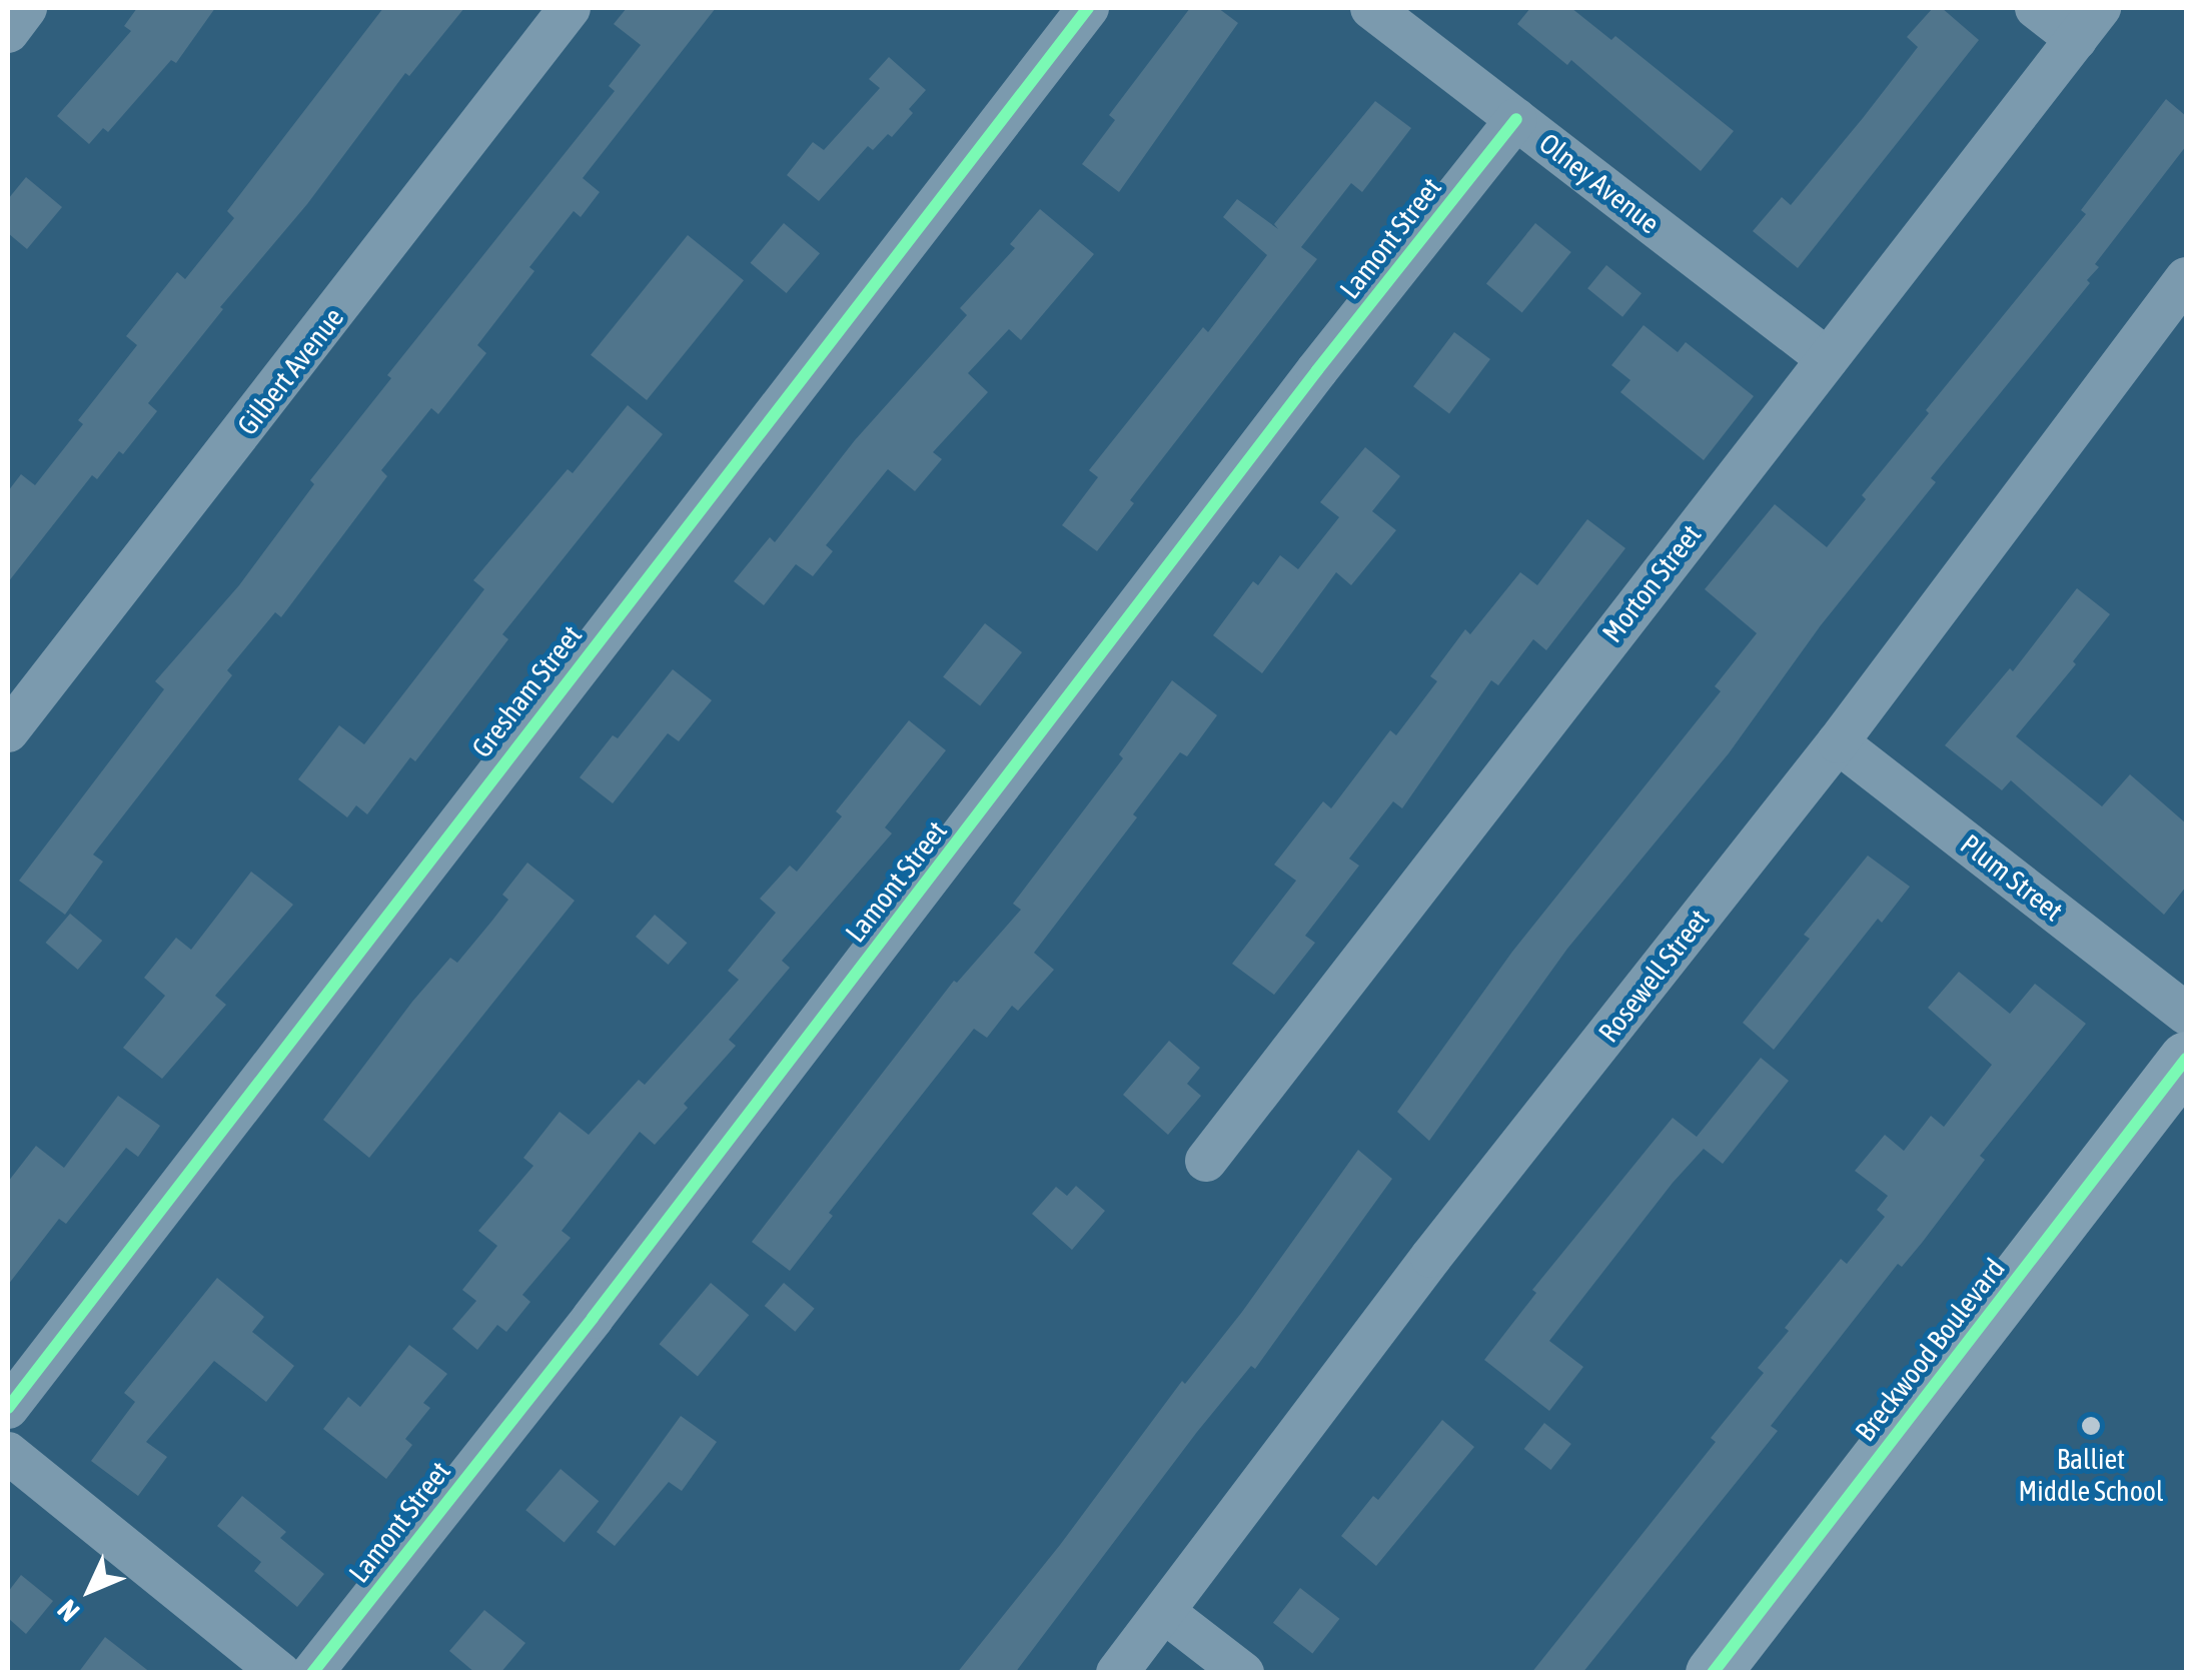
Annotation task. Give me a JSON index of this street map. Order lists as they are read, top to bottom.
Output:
{
  "streets": {
    "main road": ["Breckwood Boulevard"],
    "street": [
      "Olney Avenue",
      "Lamont Street",
      "Gilbert Avenue",
      "Morton Street",
      "Gresham Street",
      "Plum Street",
      "Rosewell Street"
    ]
  },
  "crossings": [
    ["Olney Avenue", "Lamont Street"],
    ["Olney Avenue", "Morton Street"],
    ["Plum Street", "Rosewell Street"]
  ],
  "places": ["Balliet Middle School"],
  "north": "bottom left"
}
